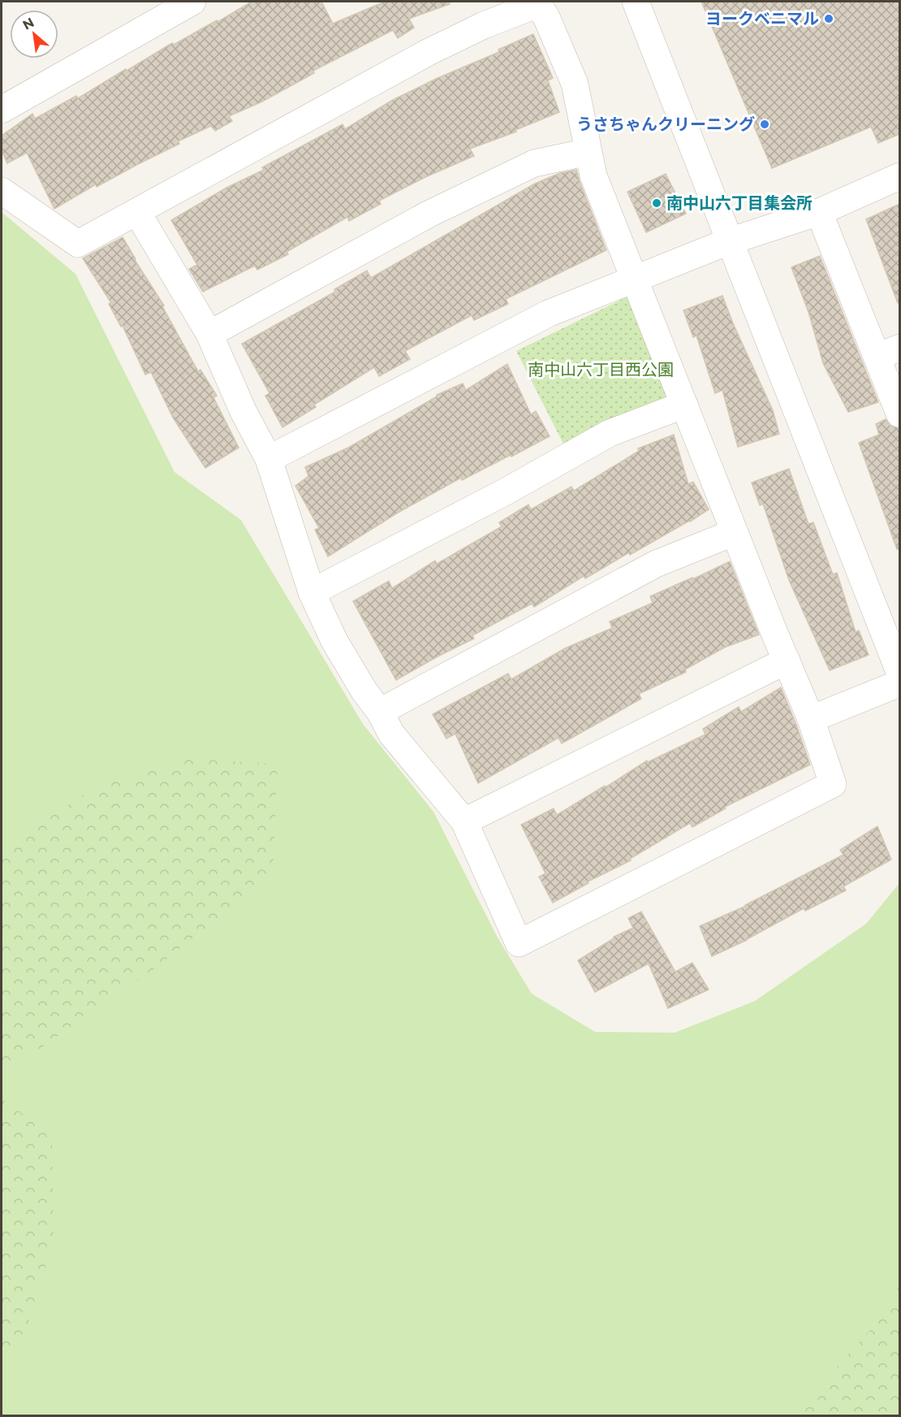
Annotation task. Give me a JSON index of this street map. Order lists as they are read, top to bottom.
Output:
{
  "parks": ["南中山六丁目西公園"],
  "places": ["ヨークベニマル", "うさちゃんクリーニング", "南中山六丁目集会所"],
  "north": "top left"
}
